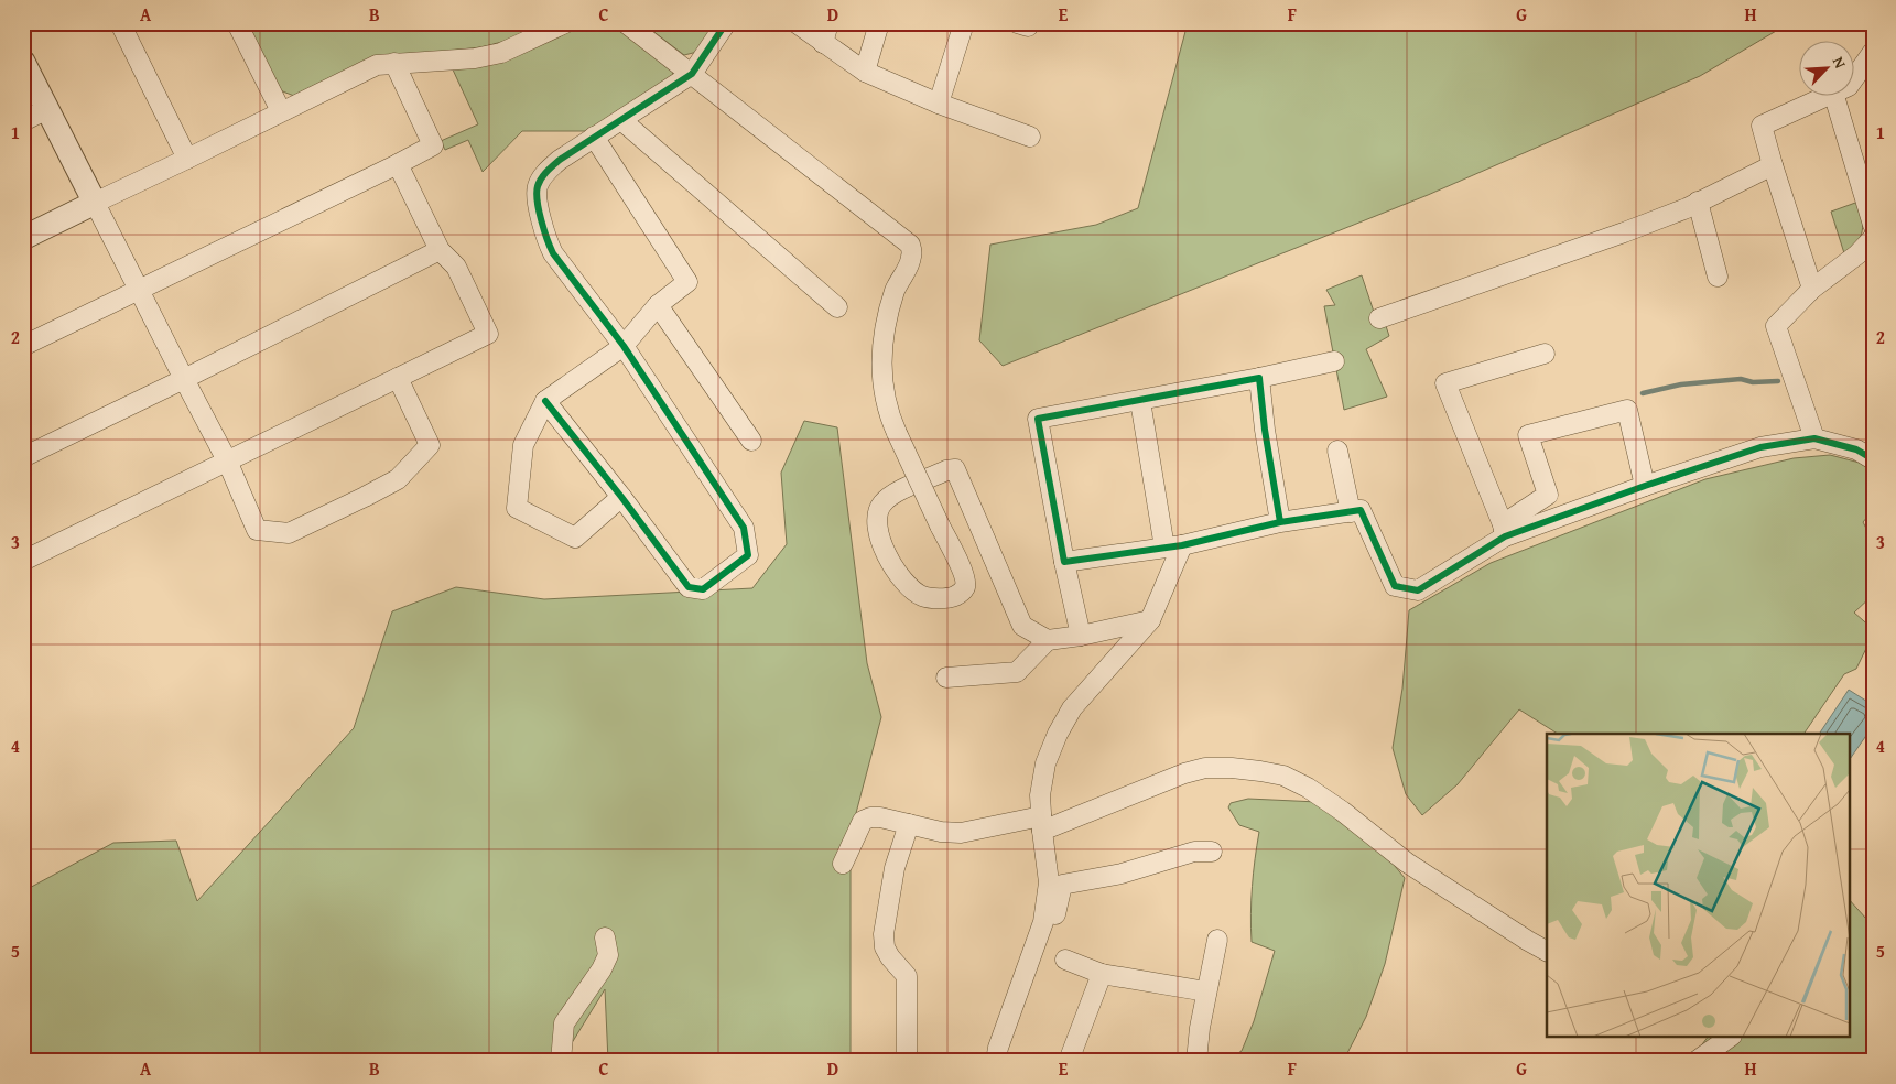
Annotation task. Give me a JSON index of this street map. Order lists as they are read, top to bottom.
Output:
{
  "north": "top right",
  "grid": {
    "columns": [
      "A",
      "B",
      "C",
      "D",
      "E",
      "F",
      "G",
      "H"
    ],
    "rows": [
      "1",
      "2",
      "3",
      "4",
      "5"
    ]
  }
}
